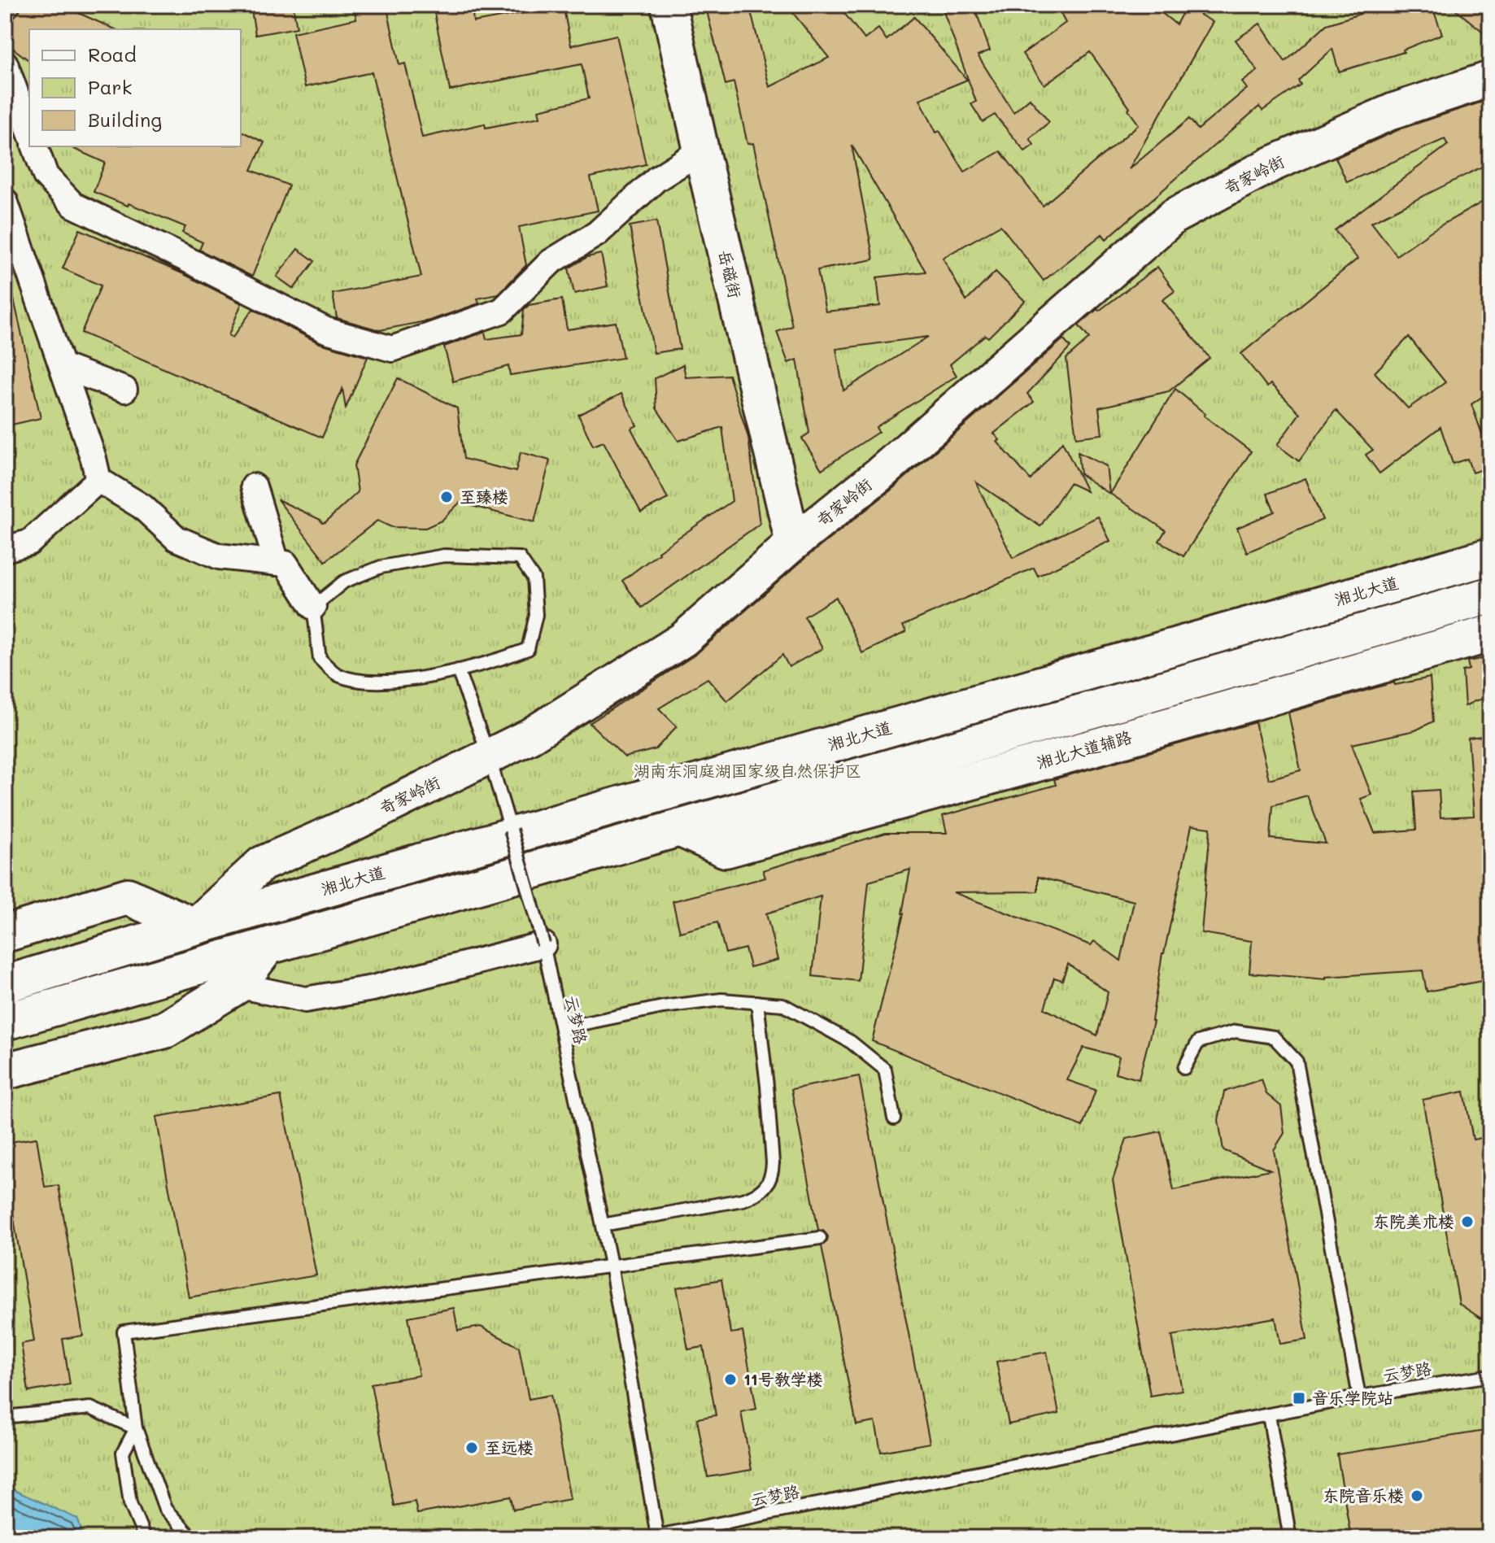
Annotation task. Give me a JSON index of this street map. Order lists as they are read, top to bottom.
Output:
{
  "streets": {
    "main road": ["湘北大道", "湘北大道辅路"],
    "street": ["奇家岭街", "岳磁街"],
    "lane": ["云梦路"]
  },
  "crossings": [
    ["奇家岭街", "岳磁街"],
    ["奇家岭街", "湘北大道"],
    ["奇家岭街", "云梦路"]
  ],
  "parks": ["湖南东洞庭湖国家级自然保护区"],
  "places": {
    "other": [
      "至臻楼",
      "东院美术楼",
      "11号教学楼",
      "至远楼",
      "东院音乐楼"
    ],
    "transit": ["音乐学院站"]
  },
  "legend": ["Road", "Park", "Building"]
}
